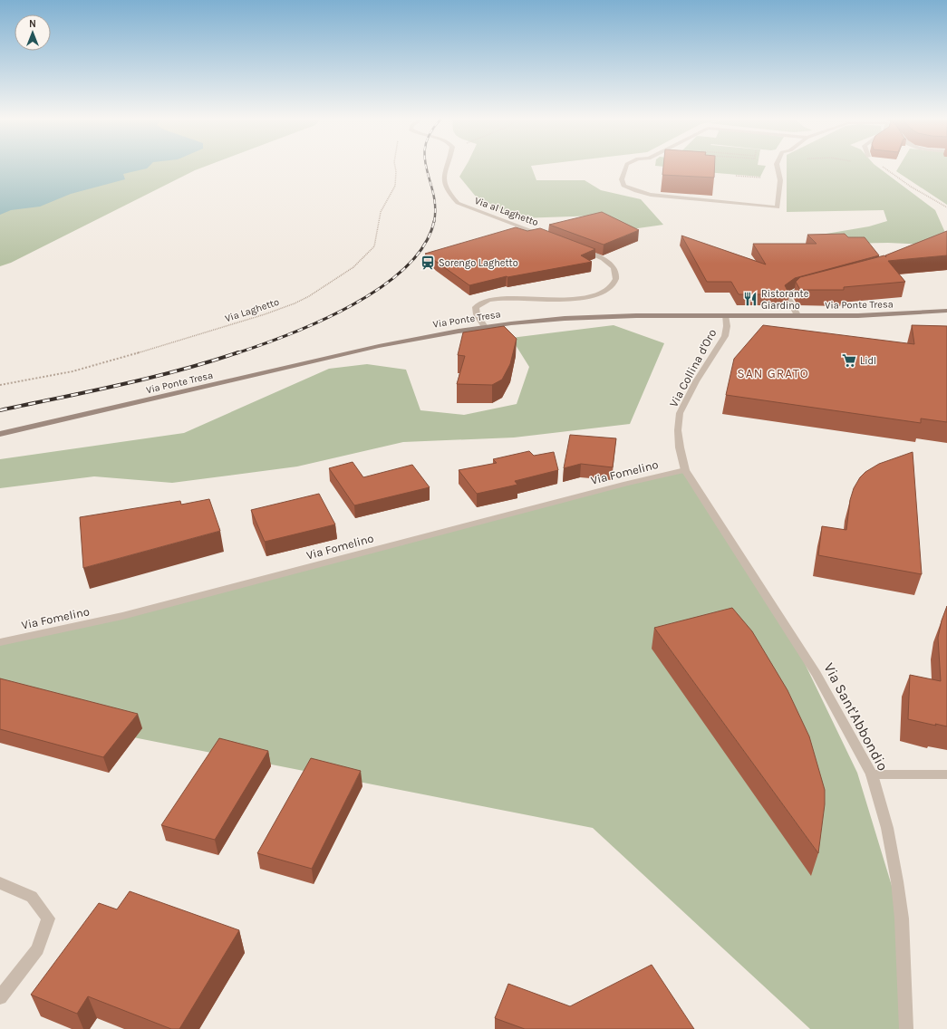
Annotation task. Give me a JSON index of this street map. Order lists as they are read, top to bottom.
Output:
{
  "streets": {
    "main road": ["Via Ponte Tresa"],
    "street": [
      "Via al Laghetto",
      "Via Collina d'Oro",
      "Via Fomelino",
      "Via Sant'Abbondio"
    ],
    "path": ["Via Laghetto"]
  },
  "crossings": [
    ["Via Ponte Tresa", "Via Collina d'Oro"],
    ["Via Collina d'Oro", "Via Fomelino"],
    ["Via Collina d'Oro", "Via Sant'Abbondio"]
  ],
  "districts": ["SAN GRATO"],
  "places": {
    "station": ["Sorengo Laghetto"],
    "restaurant": ["Ristorante Giardino"],
    "supermarket": ["Lidl"]
  },
  "north": "top"
}
